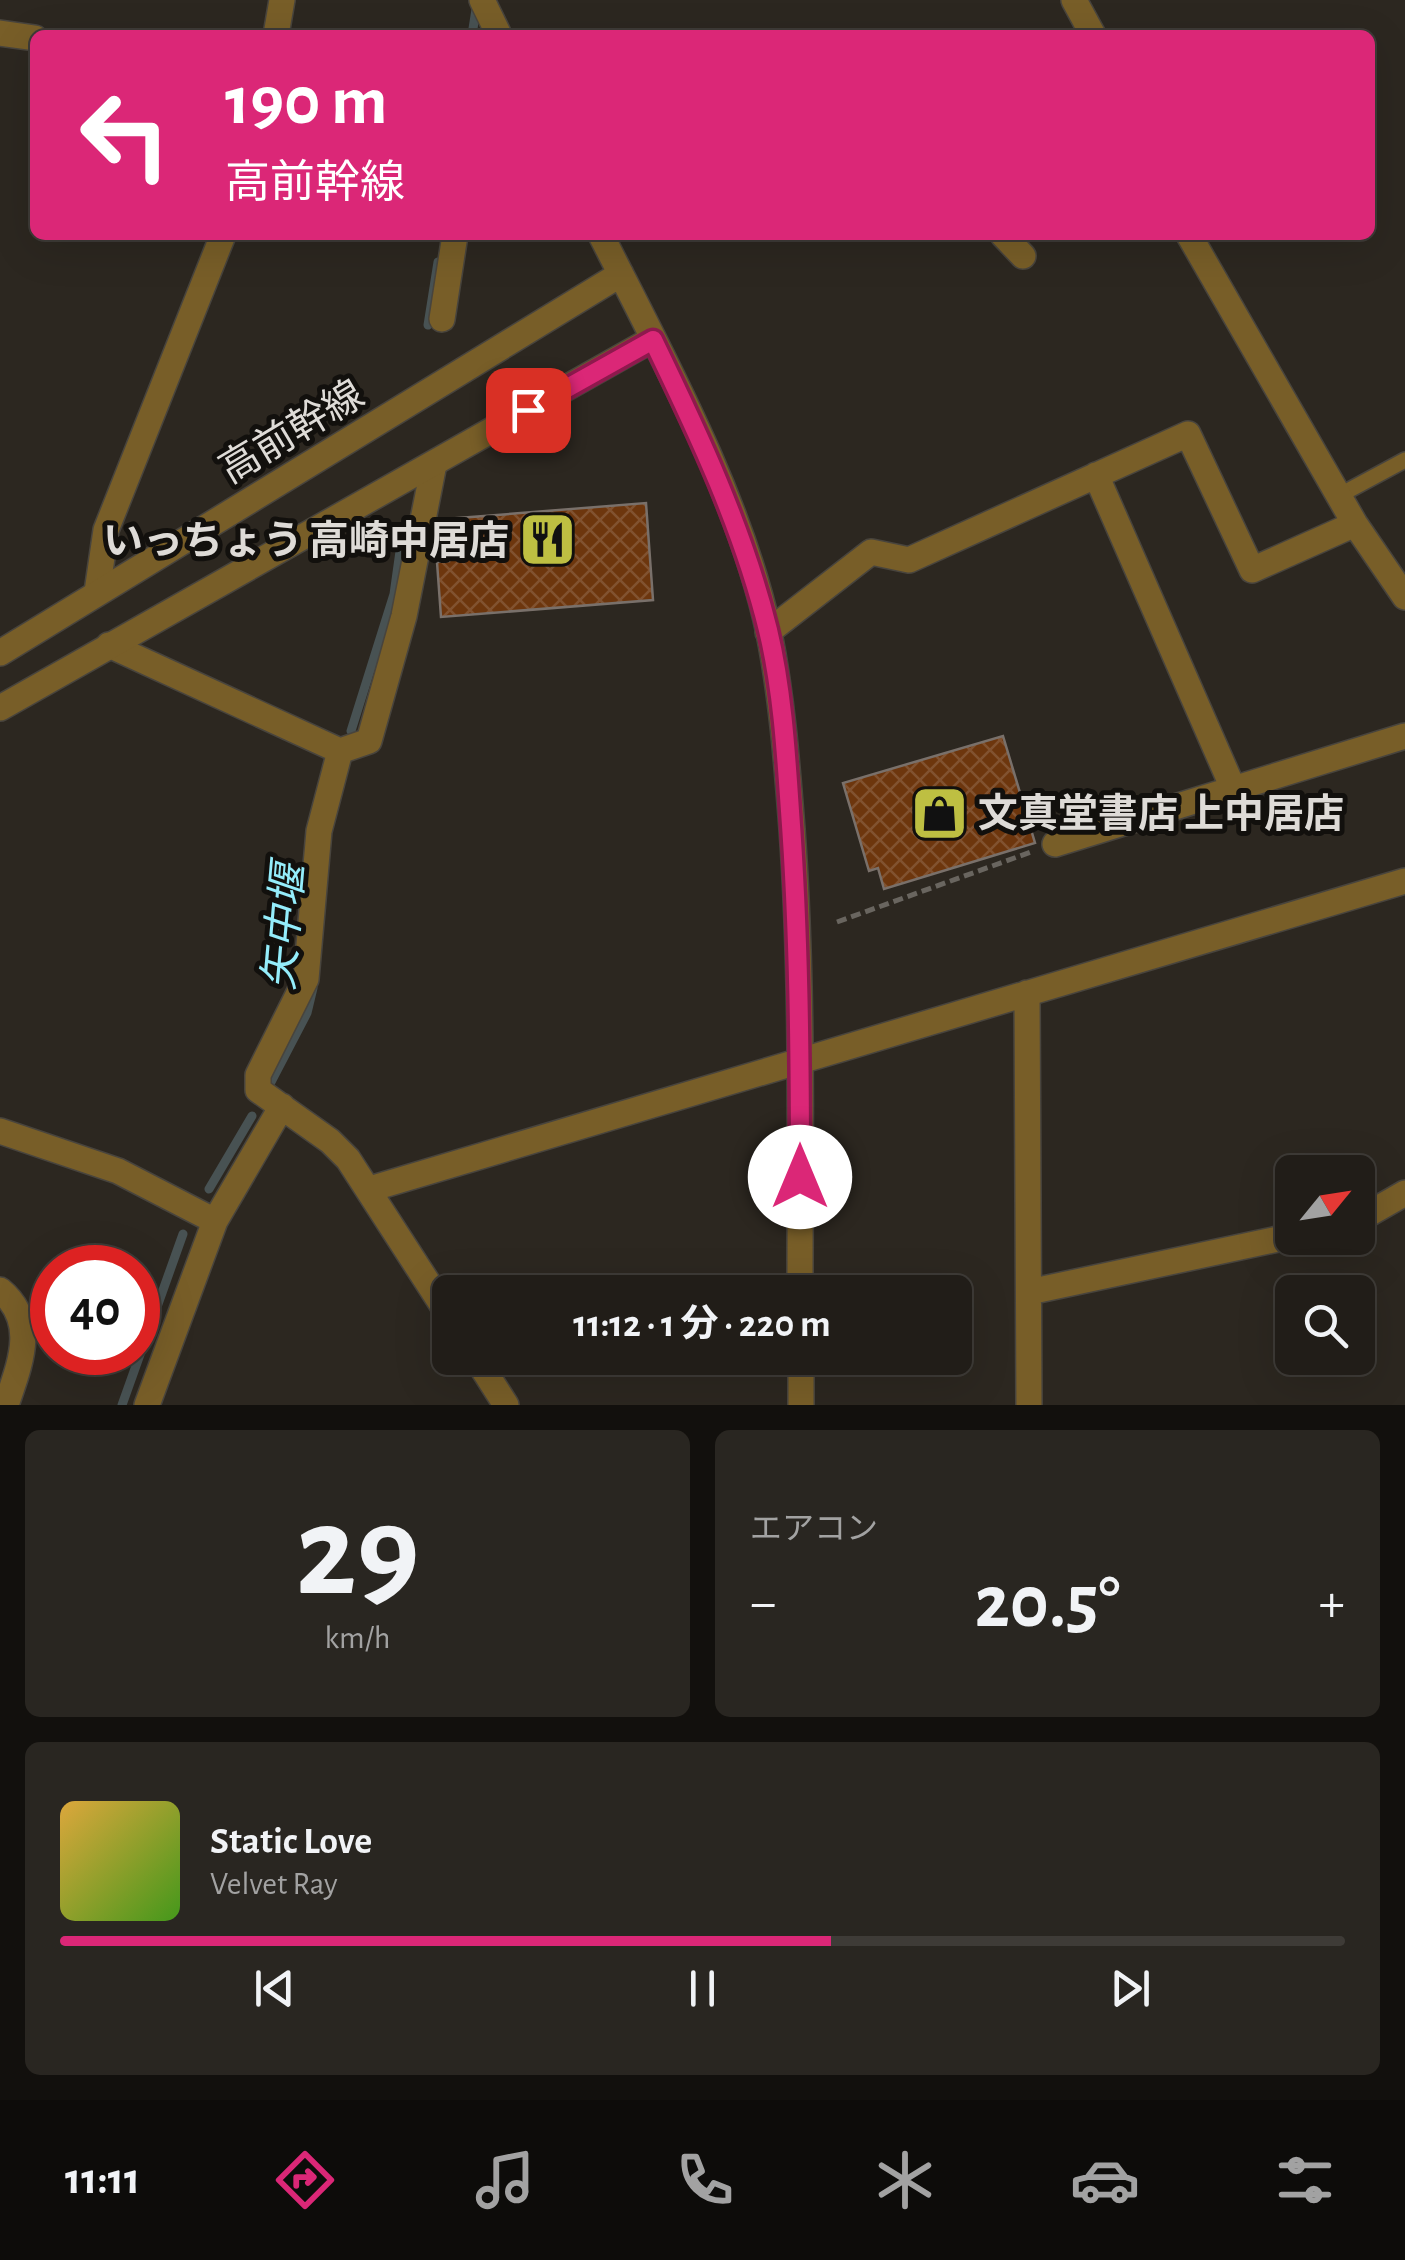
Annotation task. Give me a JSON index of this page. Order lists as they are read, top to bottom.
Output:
{
  "streets": {
    "street": ["高前幹線"]
  },
  "water": ["矢中堰"],
  "places": {
    "restaurant": ["いっちょう 高崎中居店"],
    "shop": ["文真堂書店 上中居店"]
  },
  "north": "top right",
  "page": {
    "turn": ["190 m", "高前幹線"],
    "limit": "40",
    "trip": "11:12 · 1 分 · 220 m",
    "tile": [
      ["29", "km/h"],
      "エアコン"
    ],
    "heat": ["−", "20.5°", "+"],
    "song": ["Static Love", "Velvet Ray"],
    "tabs": "11:11"
  }
}
